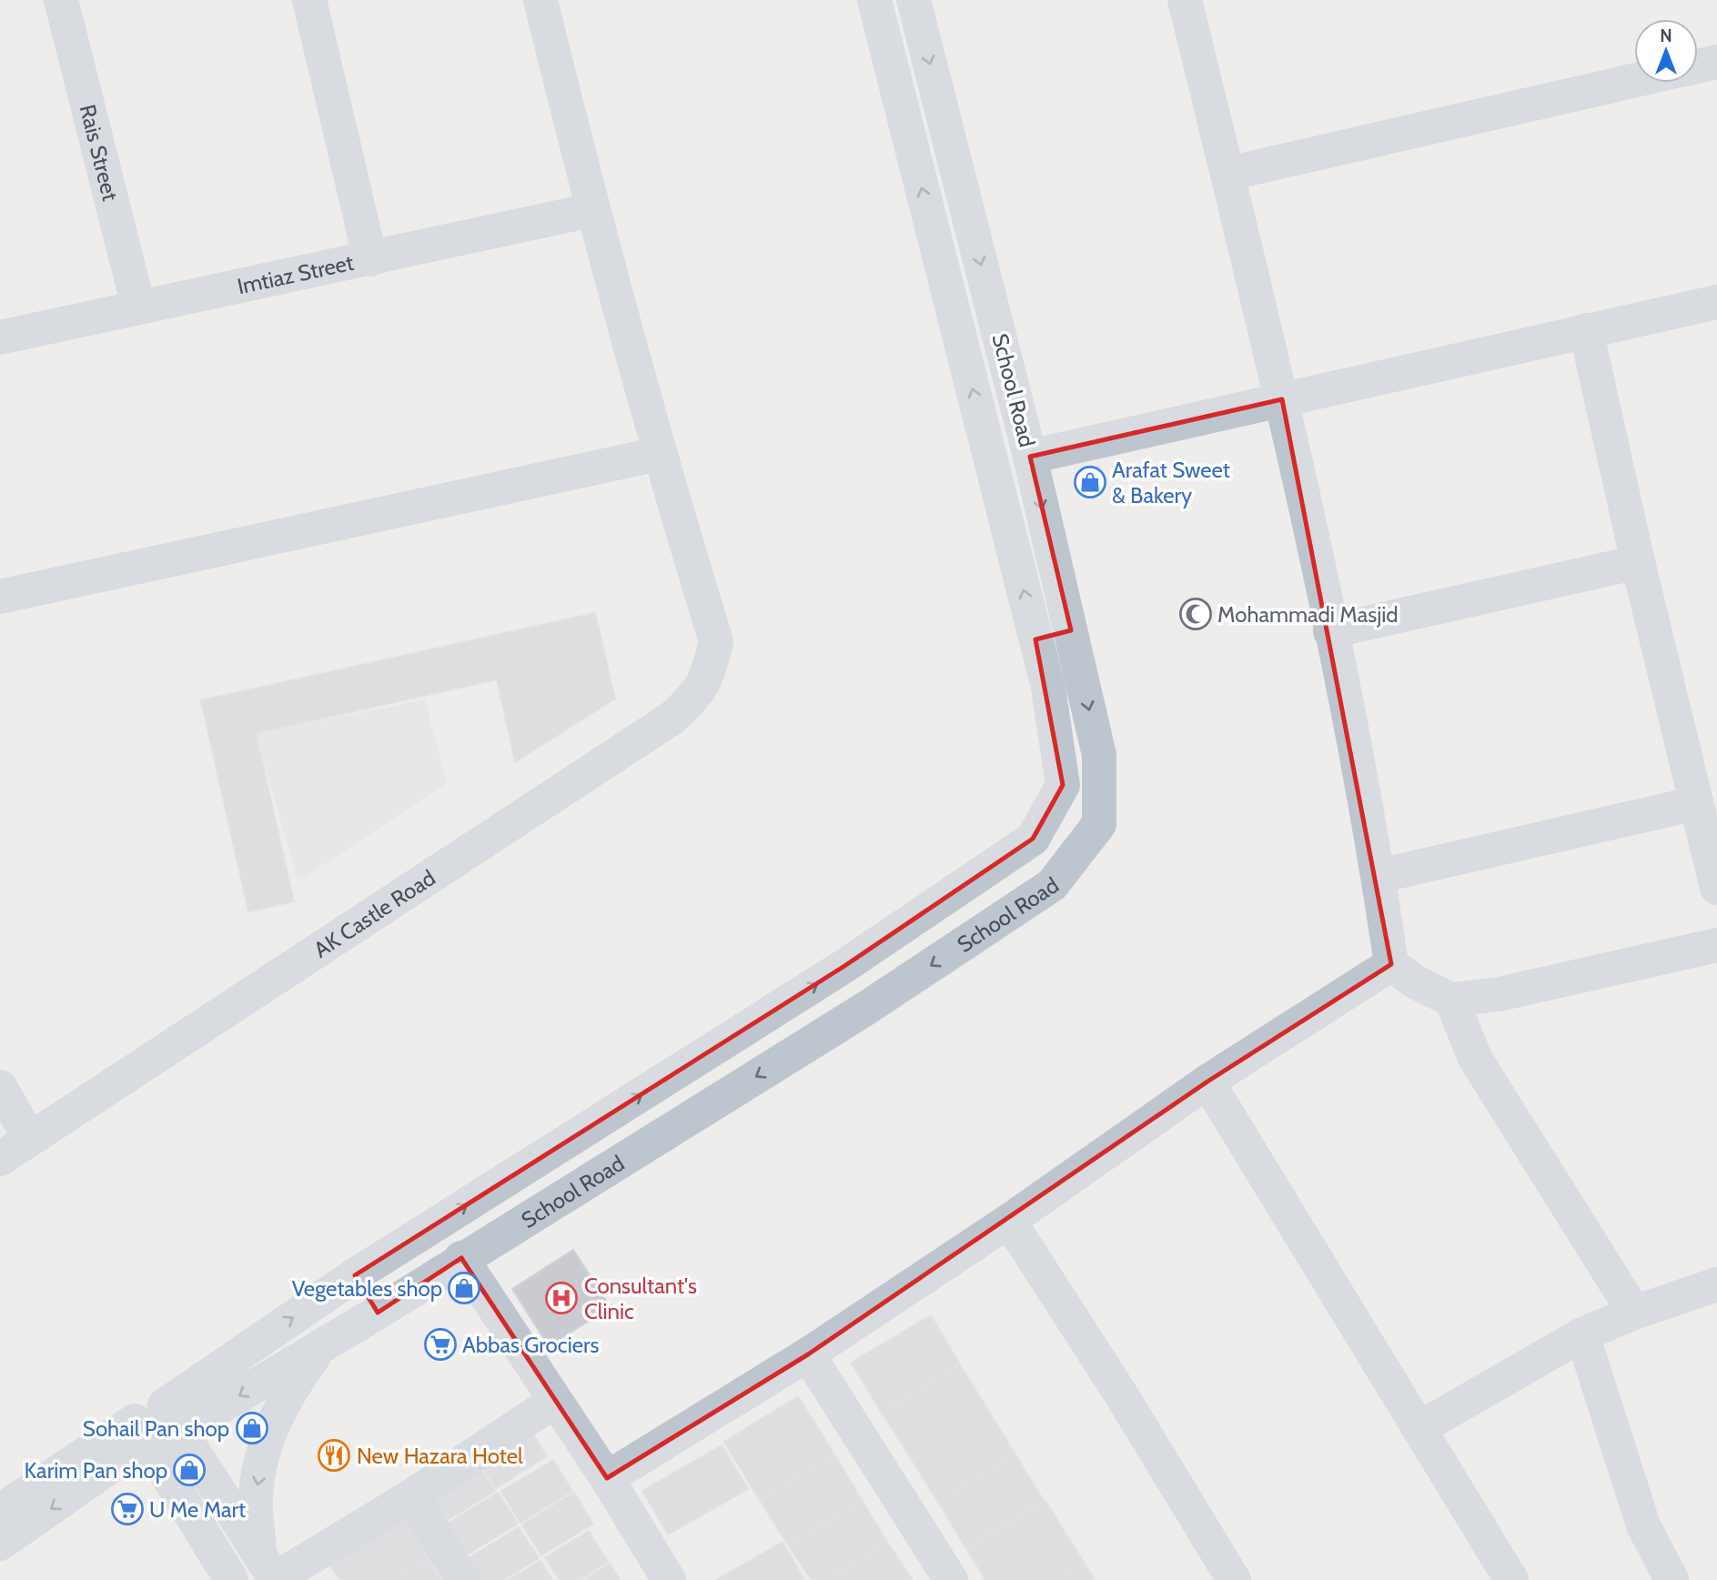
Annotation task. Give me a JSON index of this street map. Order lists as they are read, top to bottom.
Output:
{
  "streets": {
    "street": [
      "Rais Street",
      "Imtiaz Street",
      "School Road",
      "AK Castle Road"
    ]
  },
  "crossings": [
    ["Rais Street", "Imtiaz Street"]
  ],
  "places": {
    "shop": [
      "Arafat Sweet & Bakery",
      "Vegetables shop",
      "Sohail Pan shop",
      "Karim Pan shop"
    ],
    "mosque": ["Mohammadi Masjid"],
    "hospital": ["Consultant's Clinic"],
    "supermarket": ["Abbas Grociers", "U Me Mart"],
    "restaurant": ["New Hazara Hotel"]
  },
  "north": "top"
}
